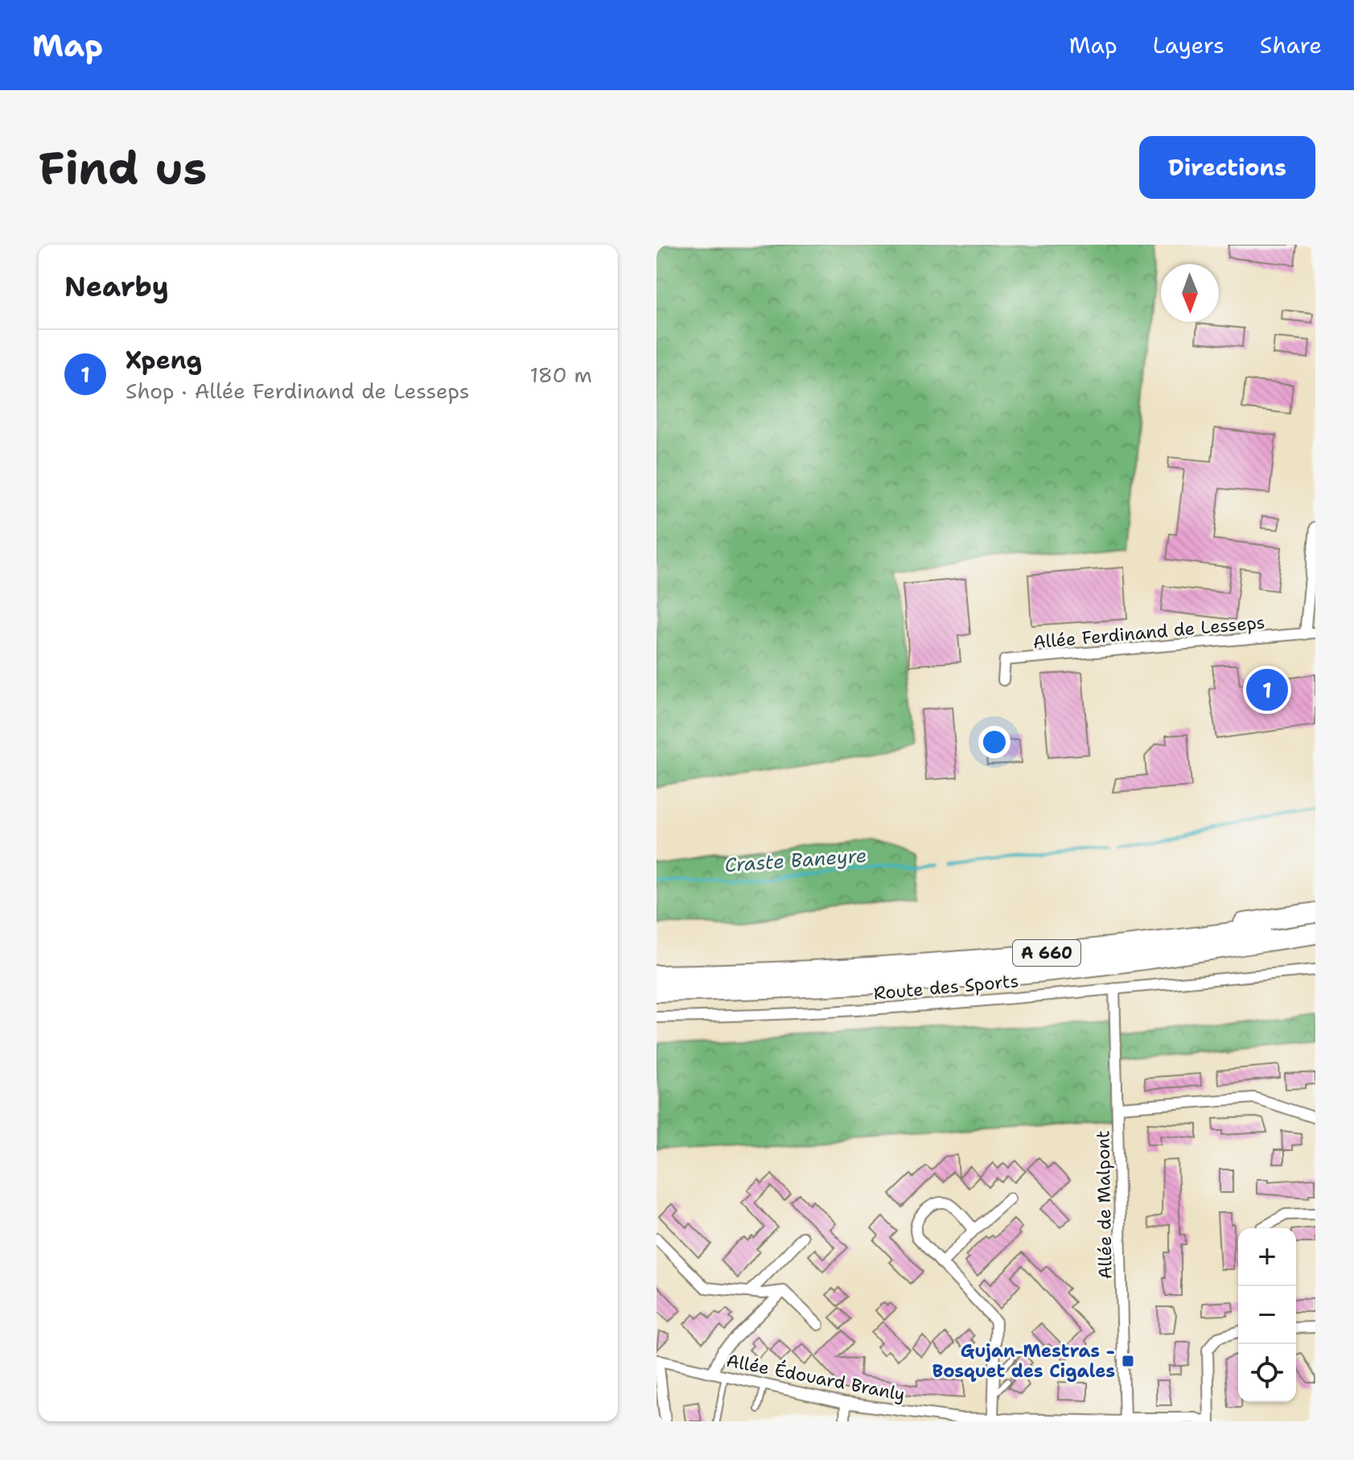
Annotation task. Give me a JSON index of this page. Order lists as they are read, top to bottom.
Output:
{
  "streets": {
    "highway": ["A 660"],
    "street": [
      "Allée Ferdinand de Lesseps",
      "Route des Sports",
      "Allée de Malpont",
      "Allée Édouard Branly"
    ]
  },
  "crossings": [
    ["Route des Sports", "Allée de Malpont"],
    ["Allée de Malpont", "Allée Édouard Branly"]
  ],
  "water": ["Craste Baneyre"],
  "places": {
    "transit": ["Gujan-Mestras - Bosquet des Cigales"]
  },
  "north": "bottom",
  "page": {
    "header": "Map",
    "nav": ["Map", "Layers", "Share"],
    "buttons": "Directions",
    "title": "Find us",
    "heading": "Nearby",
    "list": [
      {
        "mark": "1",
        "name": "Xpeng",
        "note": "Shop · Allée Ferdinand de Lesseps",
        "value": "180 m"
      }
    ],
    "pins": "1",
    "map_buttons": ["+", "−"]
  }
}
